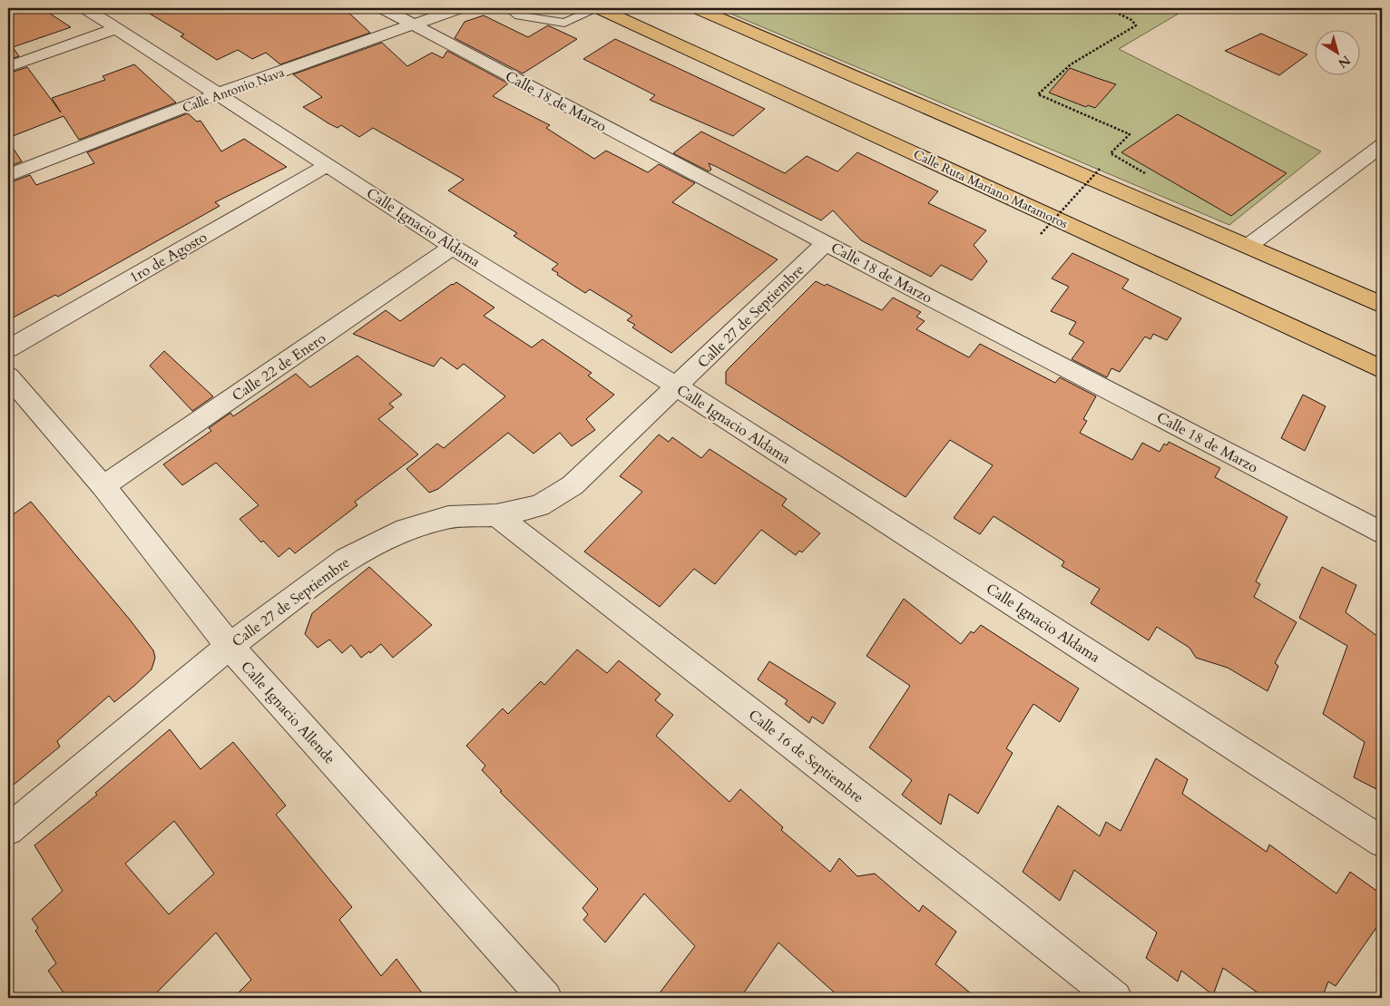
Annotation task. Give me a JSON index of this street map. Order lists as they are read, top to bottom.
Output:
{
  "streets": {
    "main road": ["Calle Ruta Mariano Matamoros"],
    "street": [
      "Calle Antonio Nava",
      "Calle 18 de Marzo",
      "Calle Ignacio Aldama",
      "1ro de Agosto",
      "Calle 27 de Septiembre",
      "Calle 22 de Enero",
      "Calle Ignacio Allende",
      "Calle 16 de Septiembre"
    ]
  },
  "crossings": [
    ["Calle Antonio Nava", "Calle 18 de Marzo"],
    ["Calle Antonio Nava", "Calle Ignacio Aldama"],
    ["Calle 18 de Marzo", "Calle 27 de Septiembre"],
    ["Calle Ignacio Aldama", "1ro de Agosto"],
    ["Calle Ignacio Aldama", "Calle 27 de Septiembre"],
    ["Calle Ignacio Aldama", "Calle 22 de Enero"],
    ["Calle 27 de Septiembre", "Calle Ignacio Allende"],
    ["Calle 27 de Septiembre", "Calle 16 de Septiembre"],
    ["Calle 22 de Enero", "Calle Ignacio Allende"]
  ],
  "north": "bottom right"
}
